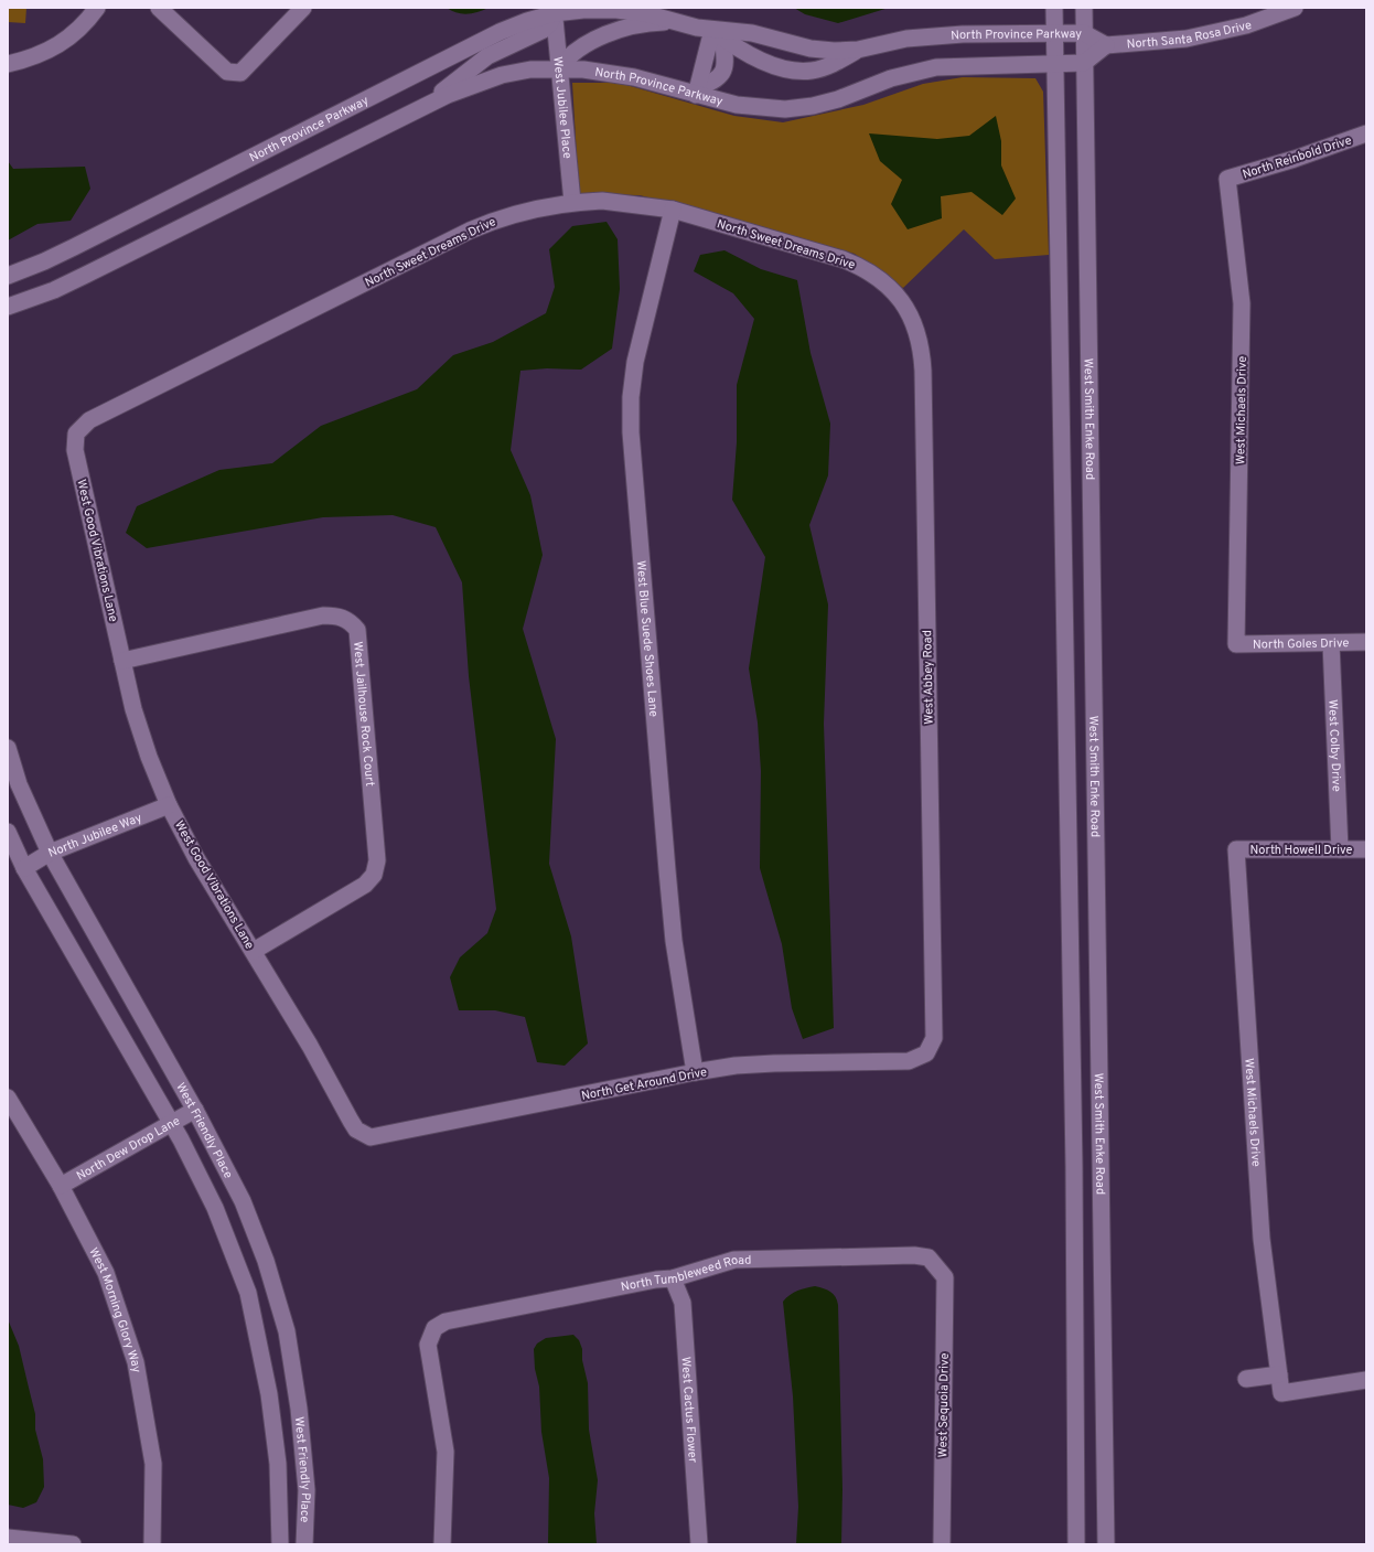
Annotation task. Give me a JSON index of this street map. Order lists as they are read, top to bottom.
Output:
{
  "streets": {
    "street": [
      "North Santa Rosa Drive",
      "North Province Parkway",
      "West Jubilee Place",
      "North Reinbold Drive",
      "North Sweet Dreams Drive",
      "West Michaels Drive",
      "West Smith Enke Road",
      "West Good Vibrations Lane",
      "West Blue Suede Shoes Lane",
      "North Goles Drive",
      "West Abbey Road",
      "West Jailhouse Rock Court",
      "West Colby Drive",
      "North Jubilee Way",
      "North Howell Drive",
      "North Get Around Drive",
      "West Friendly Place",
      "North Dew Drop Lane",
      "North Tumbleweed Road",
      "West Morning Glory Way",
      "West Sequoia Drive",
      "West Cactus Flower"
    ]
  },
  "crossings": [
    ["North Santa Rosa Drive", "North Province Parkway"],
    ["North Province Parkway", "West Jubilee Place"],
    ["North Province Parkway", "West Smith Enke Road"],
    ["West Jubilee Place", "North Sweet Dreams Drive"],
    ["North Reinbold Drive", "West Michaels Drive"],
    ["North Sweet Dreams Drive", "West Good Vibrations Lane"],
    ["North Sweet Dreams Drive", "West Blue Suede Shoes Lane"],
    ["North Sweet Dreams Drive", "West Abbey Road"],
    ["West Michaels Drive", "North Goles Drive"],
    ["West Michaels Drive", "North Howell Drive"],
    ["West Good Vibrations Lane", "West Jailhouse Rock Court"],
    ["West Good Vibrations Lane", "North Jubilee Way"],
    ["West Good Vibrations Lane", "North Get Around Drive"],
    ["West Blue Suede Shoes Lane", "North Get Around Drive"],
    ["North Goles Drive", "West Colby Drive"],
    ["West Abbey Road", "North Get Around Drive"],
    ["West Colby Drive", "North Howell Drive"],
    ["North Jubilee Way", "West Friendly Place"],
    ["West Friendly Place", "North Dew Drop Lane"],
    ["North Dew Drop Lane", "West Morning Glory Way"],
    ["North Tumbleweed Road", "West Sequoia Drive"],
    ["North Tumbleweed Road", "West Cactus Flower"]
  ]
}
